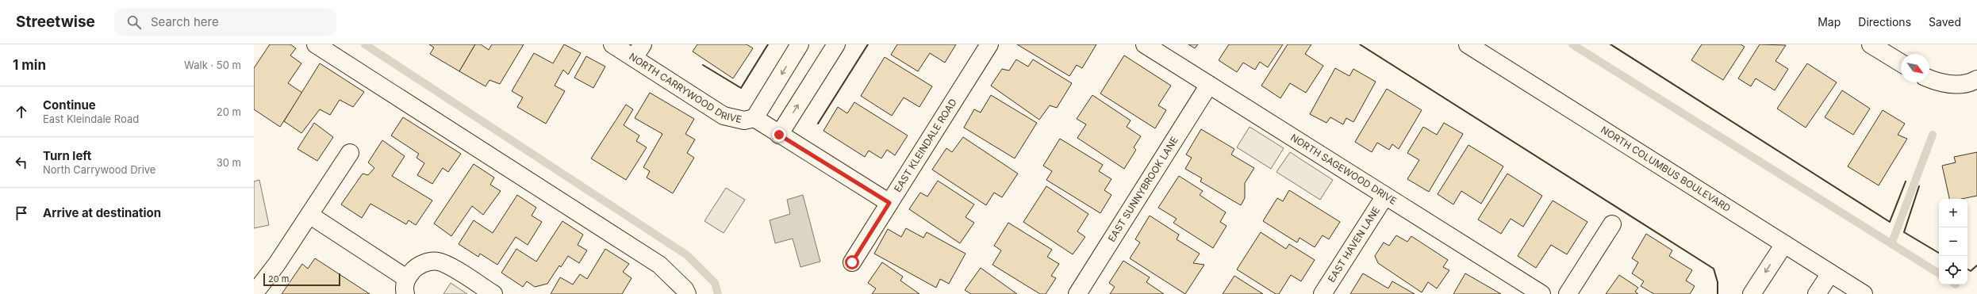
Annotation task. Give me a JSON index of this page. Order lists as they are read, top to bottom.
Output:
{
  "streets": {
    "street": [
      "NORTH CARRYWOOD DRIVE",
      "EAST KLEINDALE ROAD",
      "NORTH SAGEWOOD DRIVE",
      "NORTH COLUMBUS BOULEVARD",
      "EAST SUNNYBROOK LANE",
      "EAST HAVEN LANE"
    ]
  },
  "crossings": [
    ["NORTH CARRYWOOD DRIVE", "EAST KLEINDALE ROAD"],
    ["NORTH SAGEWOOD DRIVE", "EAST SUNNYBROOK LANE"],
    ["NORTH SAGEWOOD DRIVE", "EAST HAVEN LANE"]
  ],
  "scale_bar": "20 m",
  "north": "bottom right",
  "page": {
    "header": "Streetwise",
    "search": "Search here",
    "nav": ["Map", "Directions", "Saved"],
    "heading": ["1 min", "Walk · 50 m"],
    "list": [
      ["Continue", "East Kleindale Road", "20 m"],
      ["Turn left", "North Carrywood Drive", "30 m"],
      "Arrive at destination"
    ],
    "map_buttons": ["+", "−"],
    "scale": "20 m"
  }
}
